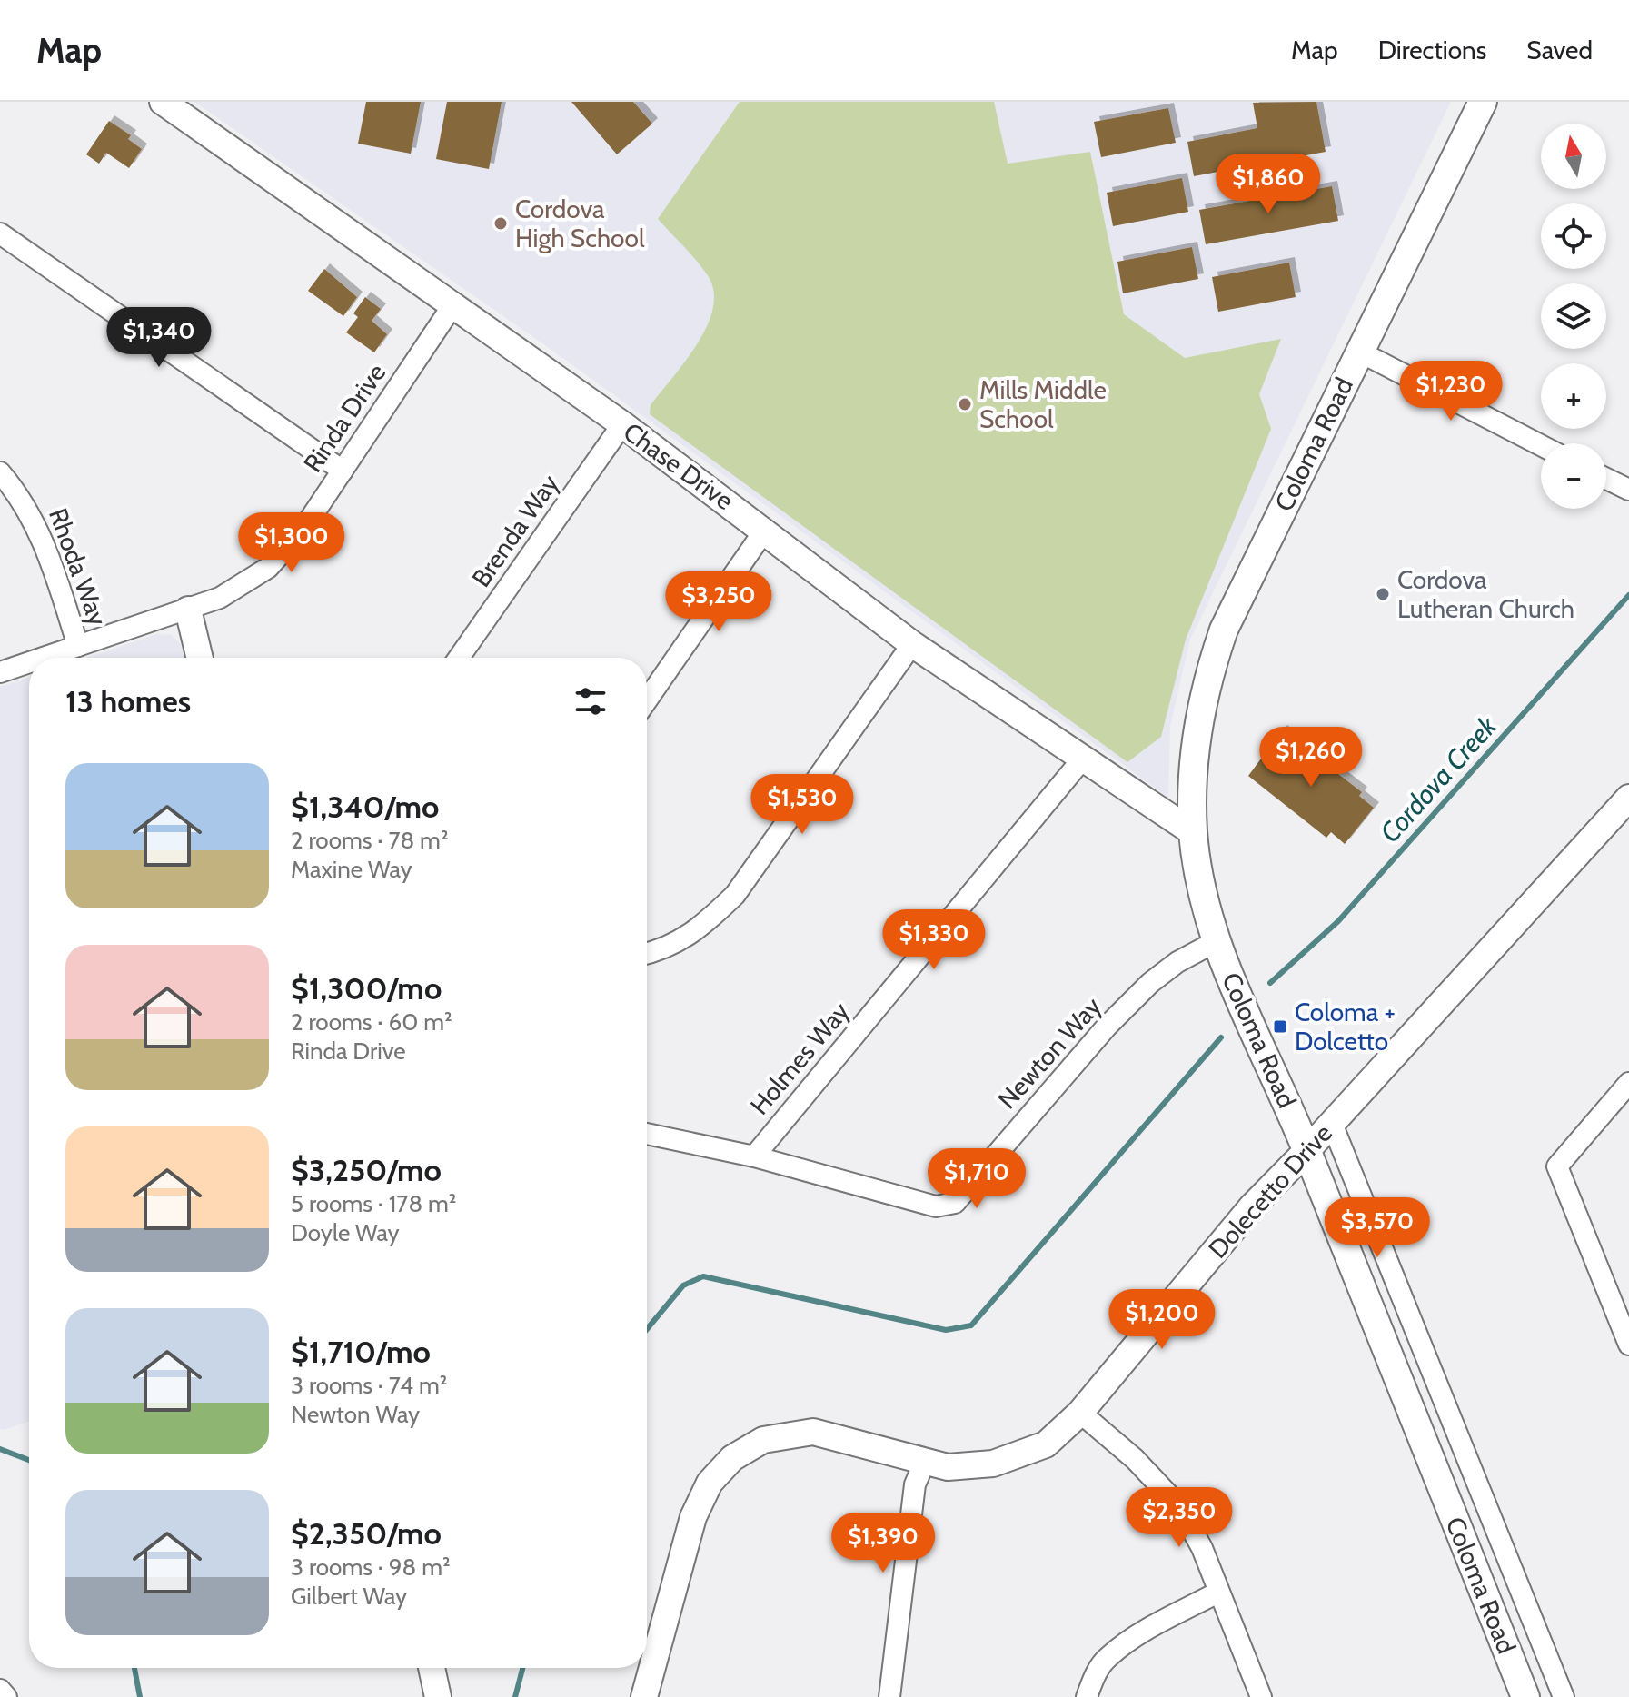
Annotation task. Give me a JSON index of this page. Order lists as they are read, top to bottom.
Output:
{
  "streets": {
    "main road": ["Coloma Road"],
    "street": [
      "Rinda Drive",
      "Chase Drive",
      "Brenda Way",
      "Rhoda Way",
      "Newton Way",
      "Holmes Way",
      "Dolecetto Drive"
    ]
  },
  "crossings": [
    ["Rinda Drive", "Chase Drive"],
    ["Rinda Drive", "Rhoda Way"],
    ["Coloma Road", "Chase Drive"],
    ["Coloma Road", "Newton Way"],
    ["Coloma Road", "Dolecetto Drive"],
    ["Chase Drive", "Brenda Way"],
    ["Chase Drive", "Holmes Way"],
    ["Newton Way", "Holmes Way"]
  ],
  "water": ["Cordova Creek"],
  "places": {
    "other": ["Cordova High School", "Mills Middle School", "Cordova Lutheran Church"],
    "transit": ["Coloma + Dolcetto"]
  },
  "north": "top",
  "page": {
    "header": "Map",
    "nav": ["Map", "Directions", "Saved"],
    "map_buttons": ["+", "−"],
    "price": [
      "$1,860",
      "$1,340",
      "$1,230",
      "$1,300",
      "$3,250",
      "$1,260",
      "$1,530",
      "$1,330",
      "$1,710",
      "$3,570",
      "$1,200",
      "$2,350",
      "$1,390"
    ],
    "heading": "13 homes",
    "list": [
      {
        "name": "$1,340/mo",
        "note": "2 rooms · 78 m² · Maxine Way"
      },
      {
        "name": "$1,300/mo",
        "note": "2 rooms · 60 m² · Rinda Drive"
      },
      {
        "name": "$3,250/mo",
        "note": "5 rooms · 178 m² · Doyle Way"
      },
      {
        "name": "$1,710/mo",
        "note": "3 rooms · 74 m² · Newton Way"
      },
      {
        "name": "$2,350/mo",
        "note": "3 rooms · 98 m² · Gilbert Way"
      }
    ]
  }
}
